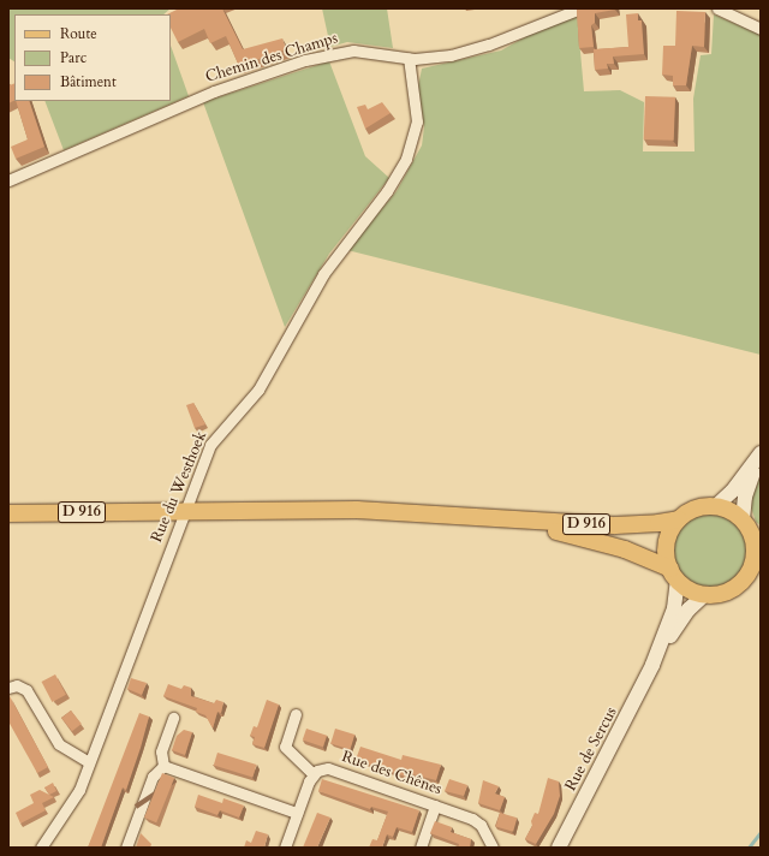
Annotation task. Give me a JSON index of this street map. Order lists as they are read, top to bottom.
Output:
{
  "streets": {
    "main road": ["D 916"],
    "street": [
      "Chemin des Champs",
      "Rue du Westhoek",
      "Rue de Sercus",
      "Rue des Chênes"
    ]
  },
  "crossings": [
    ["Chemin des Champs", "Rue du Westhoek"],
    ["Rue du Westhoek", "D 916"],
    ["D 916", "Rue de Sercus"]
  ],
  "legend": ["Route", "Parc", "Bâtiment"]
}
